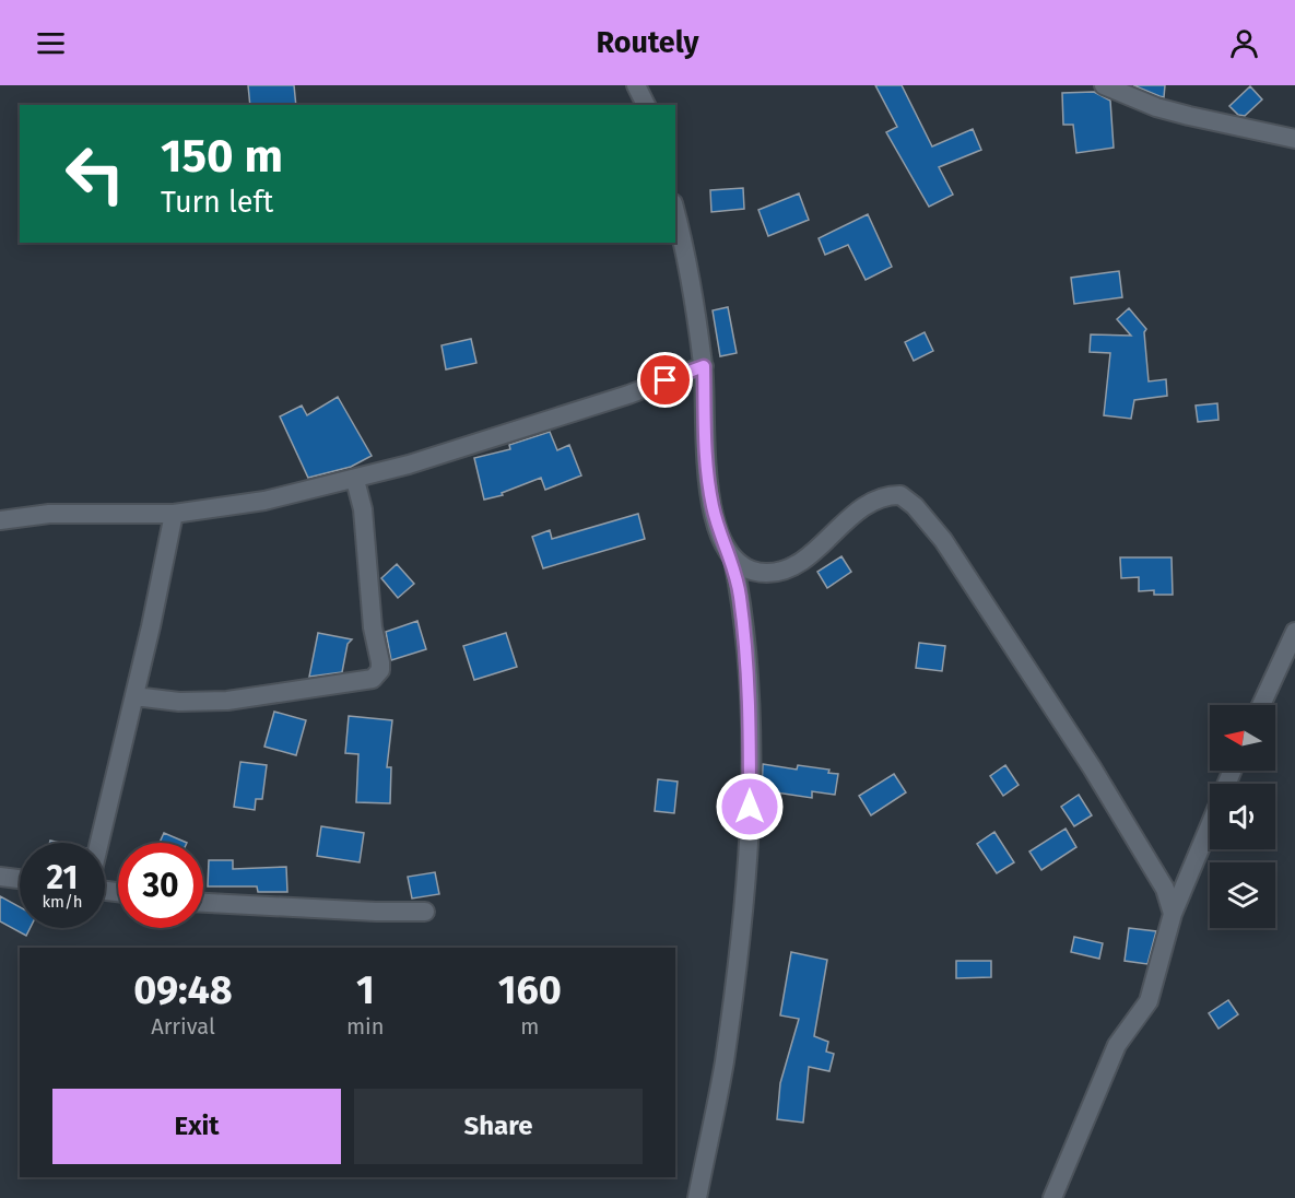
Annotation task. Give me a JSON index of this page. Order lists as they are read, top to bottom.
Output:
{
  "north": "left",
  "page": {
    "header": "Routely",
    "turn": ["150 m", "Turn left"],
    "speed": "21 km/h",
    "limit": "30",
    "eta": [
      "09:48",
      "Arrival",
      "1",
      "min",
      "160",
      "m"
    ],
    "buttons": ["Exit", "Share"]
  }
}
